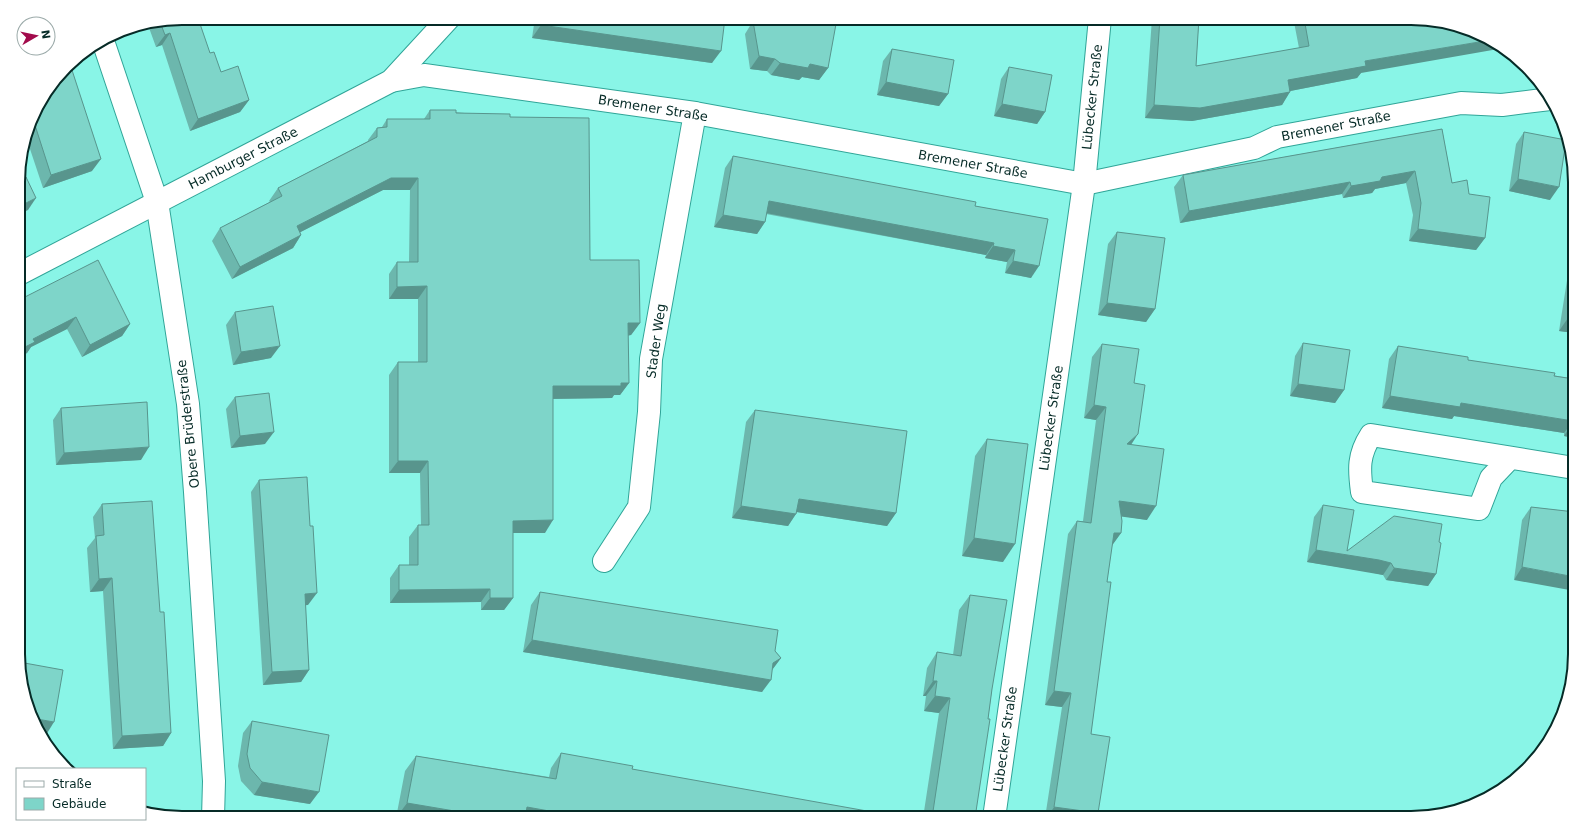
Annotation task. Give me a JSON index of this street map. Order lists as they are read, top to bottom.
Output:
{
  "streets": {
    "street": [
      "Lübecker Straße",
      "Bremener Straße",
      "Hamburger Straße",
      "Stader Weg",
      "Obere Brüderstraße"
    ]
  },
  "crossings": [
    ["Lübecker Straße", "Bremener Straße"],
    ["Bremener Straße", "Hamburger Straße"],
    ["Bremener Straße", "Stader Weg"],
    ["Hamburger Straße", "Obere Brüderstraße"]
  ],
  "legend": ["Straße", "Gebäude"],
  "north": "right"
}
